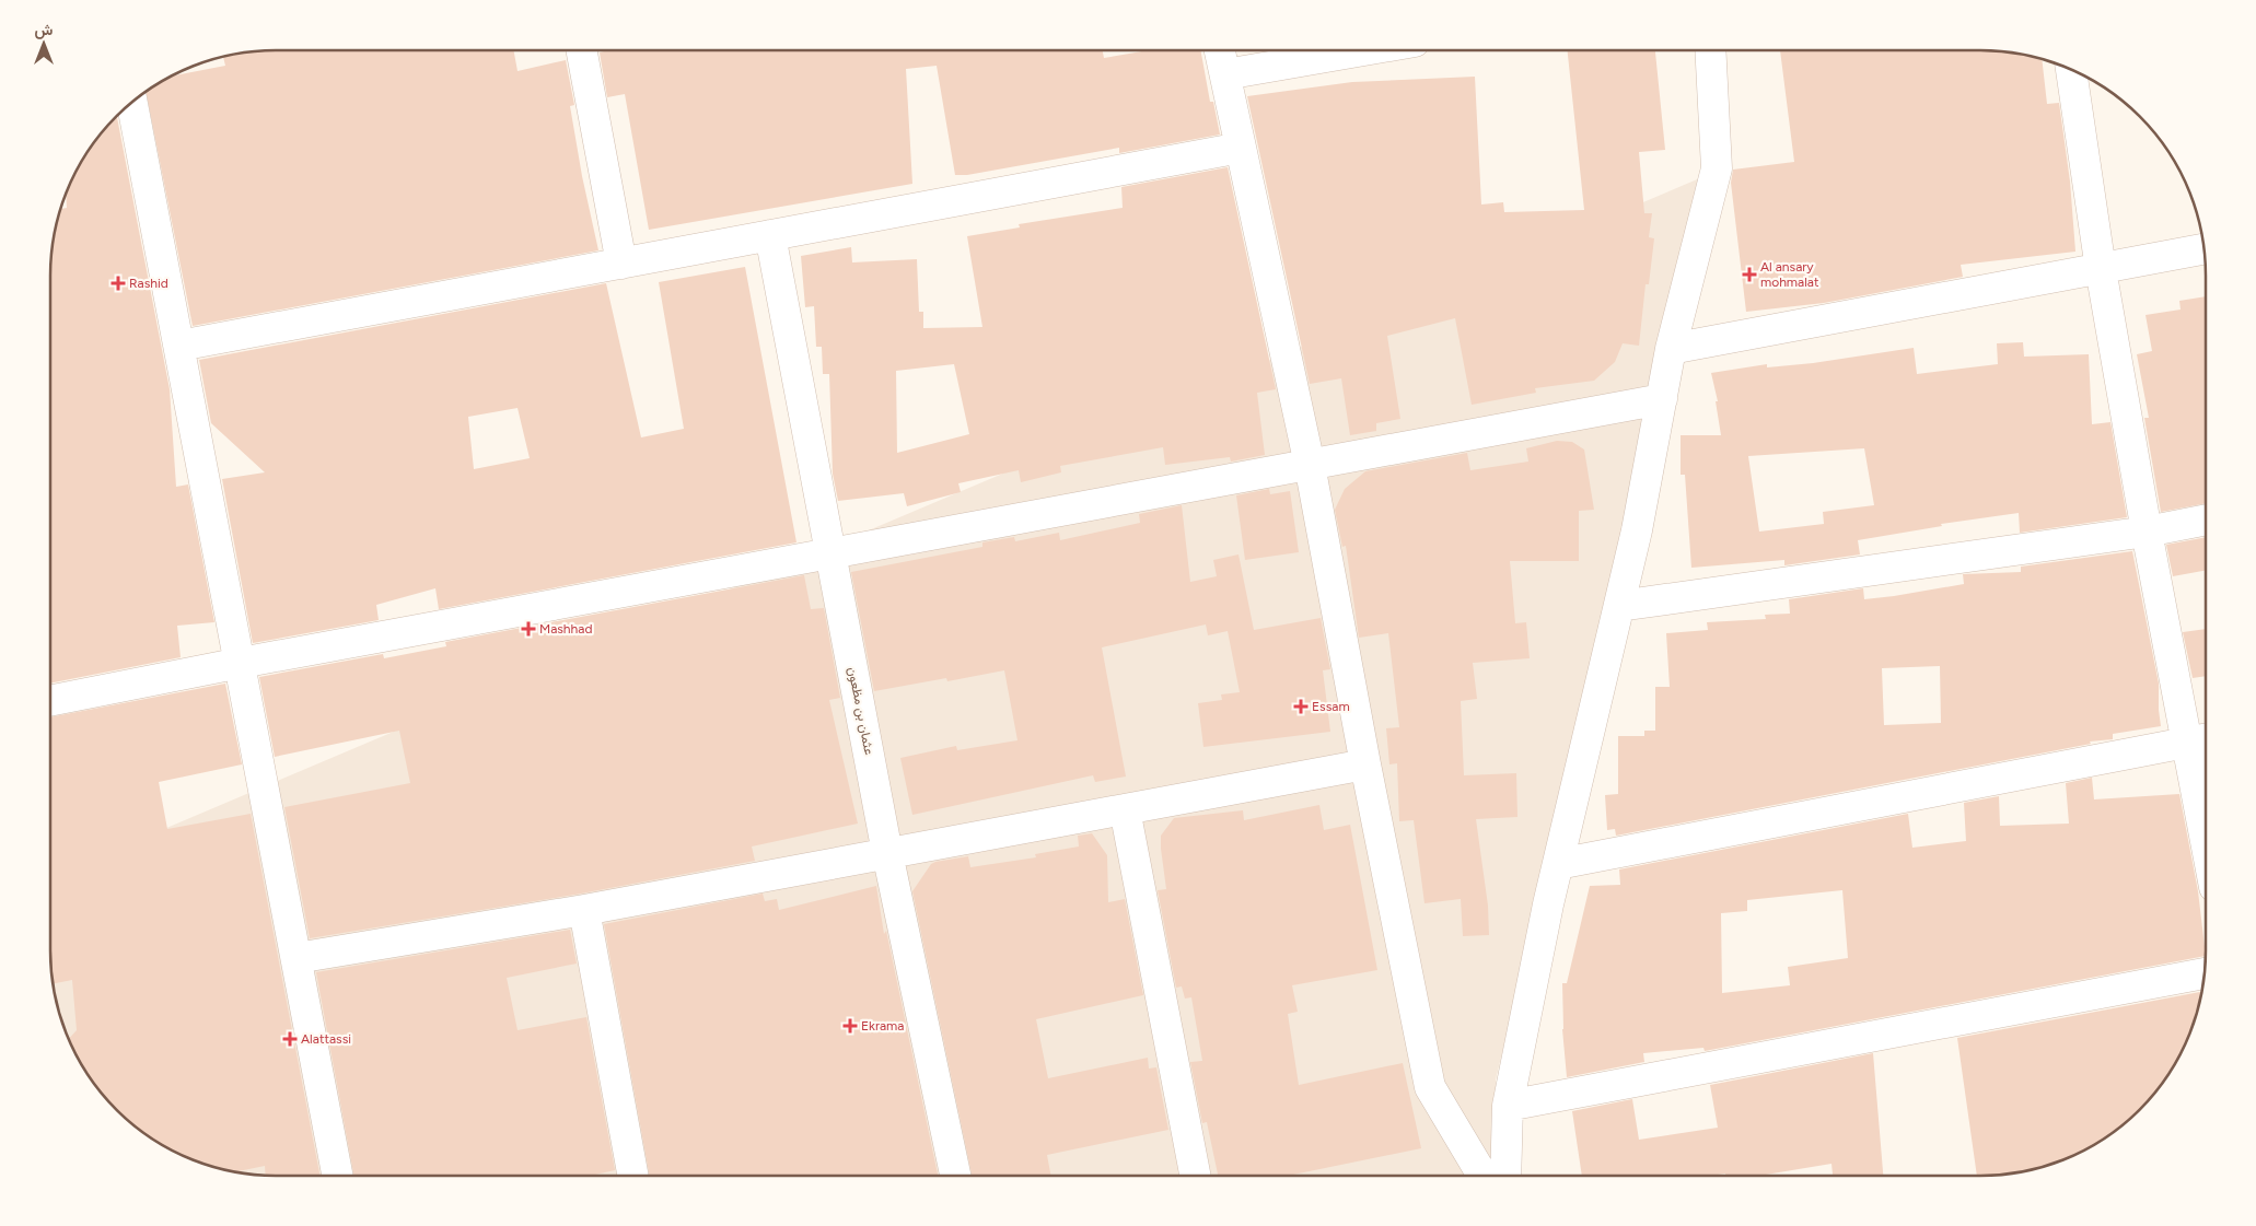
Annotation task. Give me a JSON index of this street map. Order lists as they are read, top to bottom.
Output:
{
  "streets": {
    "street": ["عثمان بن مظعون"]
  },
  "places": {
    "health": [
      "Al ansary mohmalat",
      "Rashid",
      "Mashhad",
      "Essam",
      "Ekrama",
      "Alattassi"
    ]
  },
  "north": "top"
}
